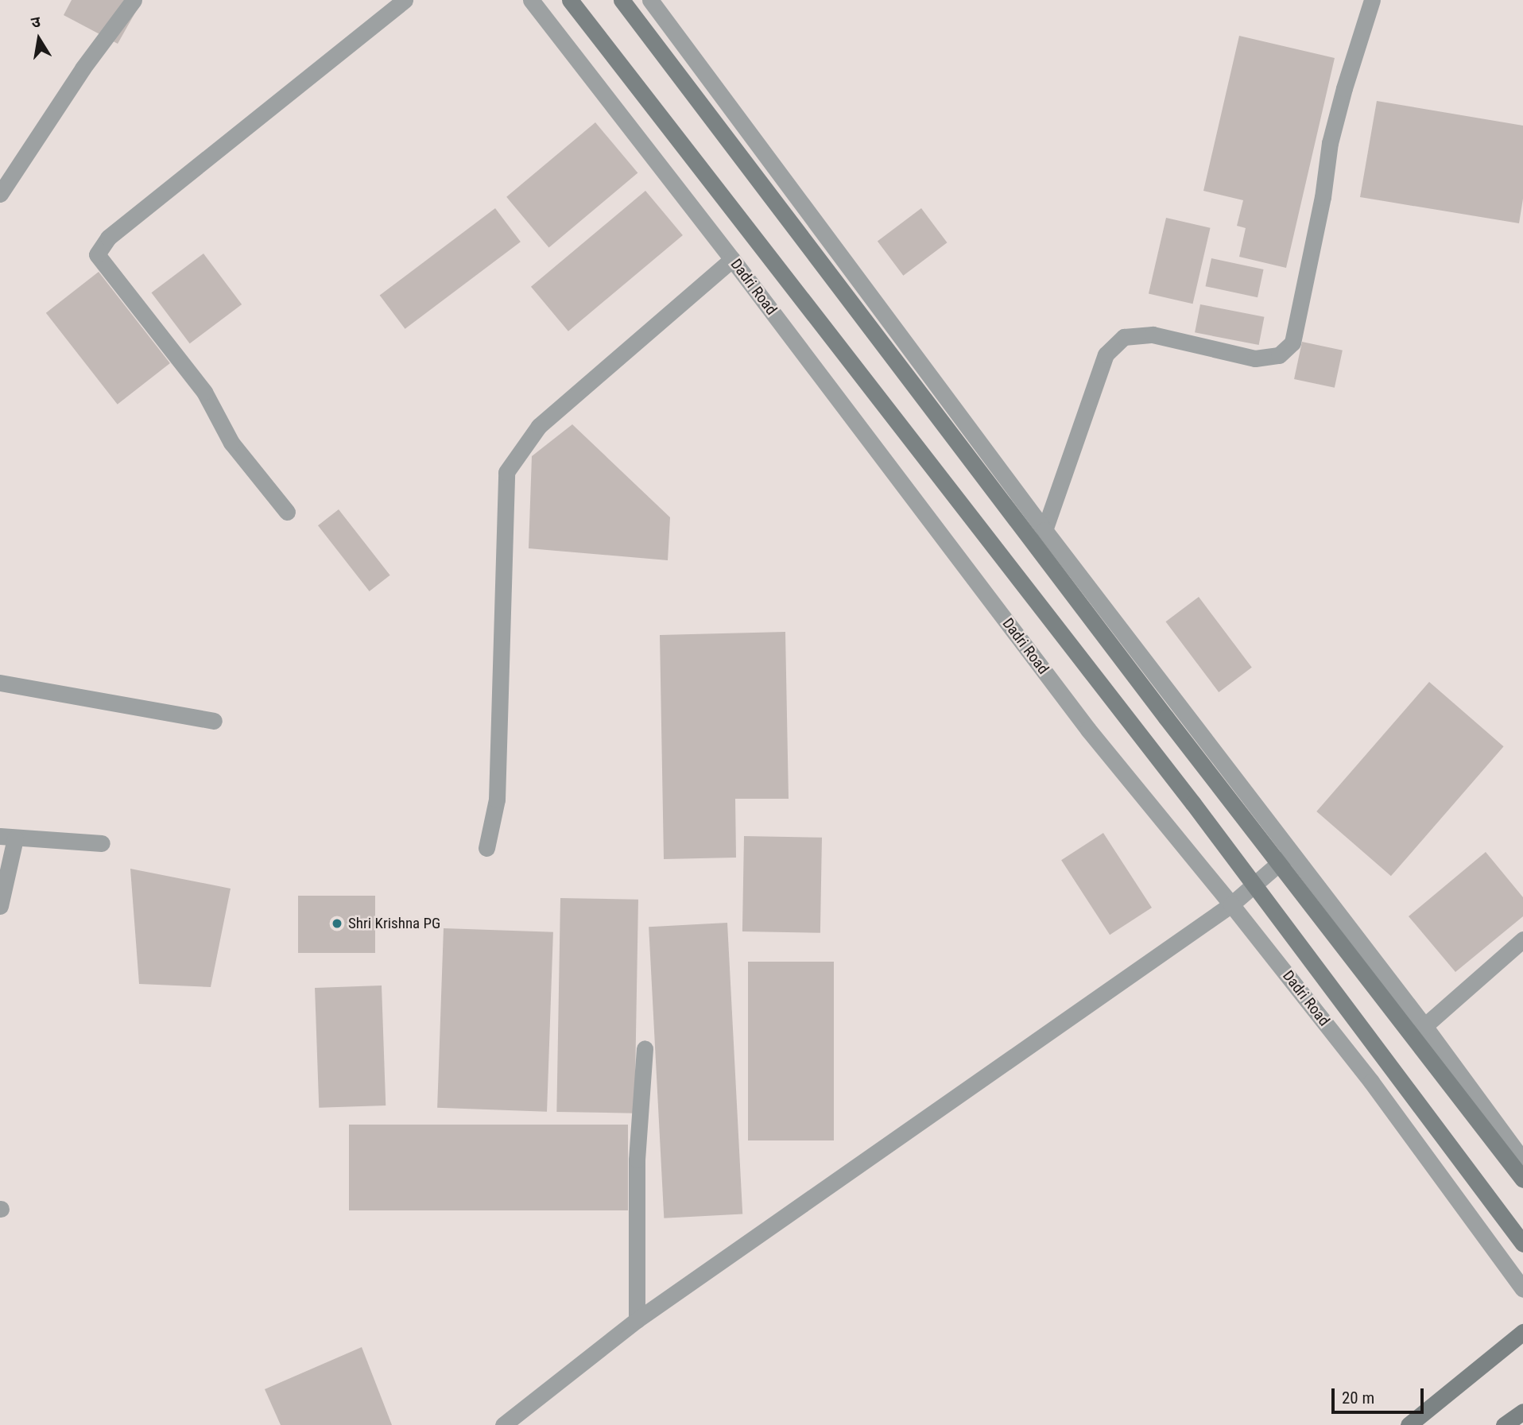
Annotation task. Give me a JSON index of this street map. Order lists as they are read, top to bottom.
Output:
{
  "streets": {
    "street": ["Dadri Road"]
  },
  "places": ["Shri Krishna PG"],
  "scale_bar": "20 m",
  "north": "top"
}
